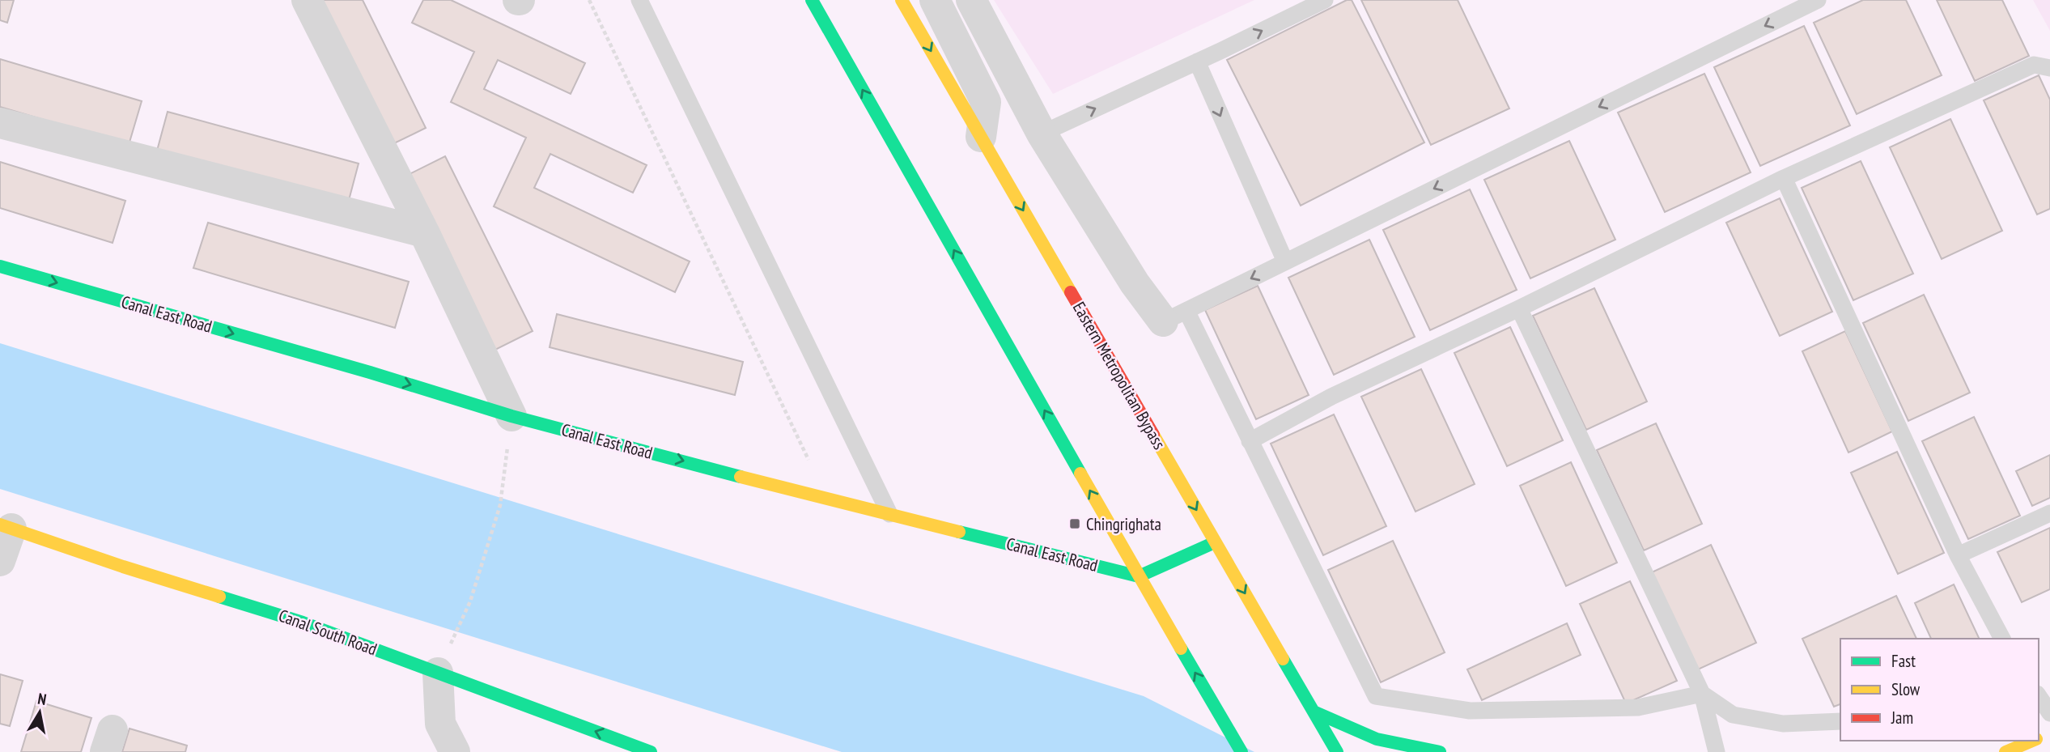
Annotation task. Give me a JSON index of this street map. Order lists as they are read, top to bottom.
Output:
{
  "streets": {
    "main road": ["Canal East Road", "Eastern Metropolitan Bypass", "Canal South Road"]
  },
  "one_way": ["Canal East Road"],
  "places": {
    "transit": ["Chingrighata"]
  },
  "legend": ["Fast", "Slow", "Jam"],
  "north": "top"
}
